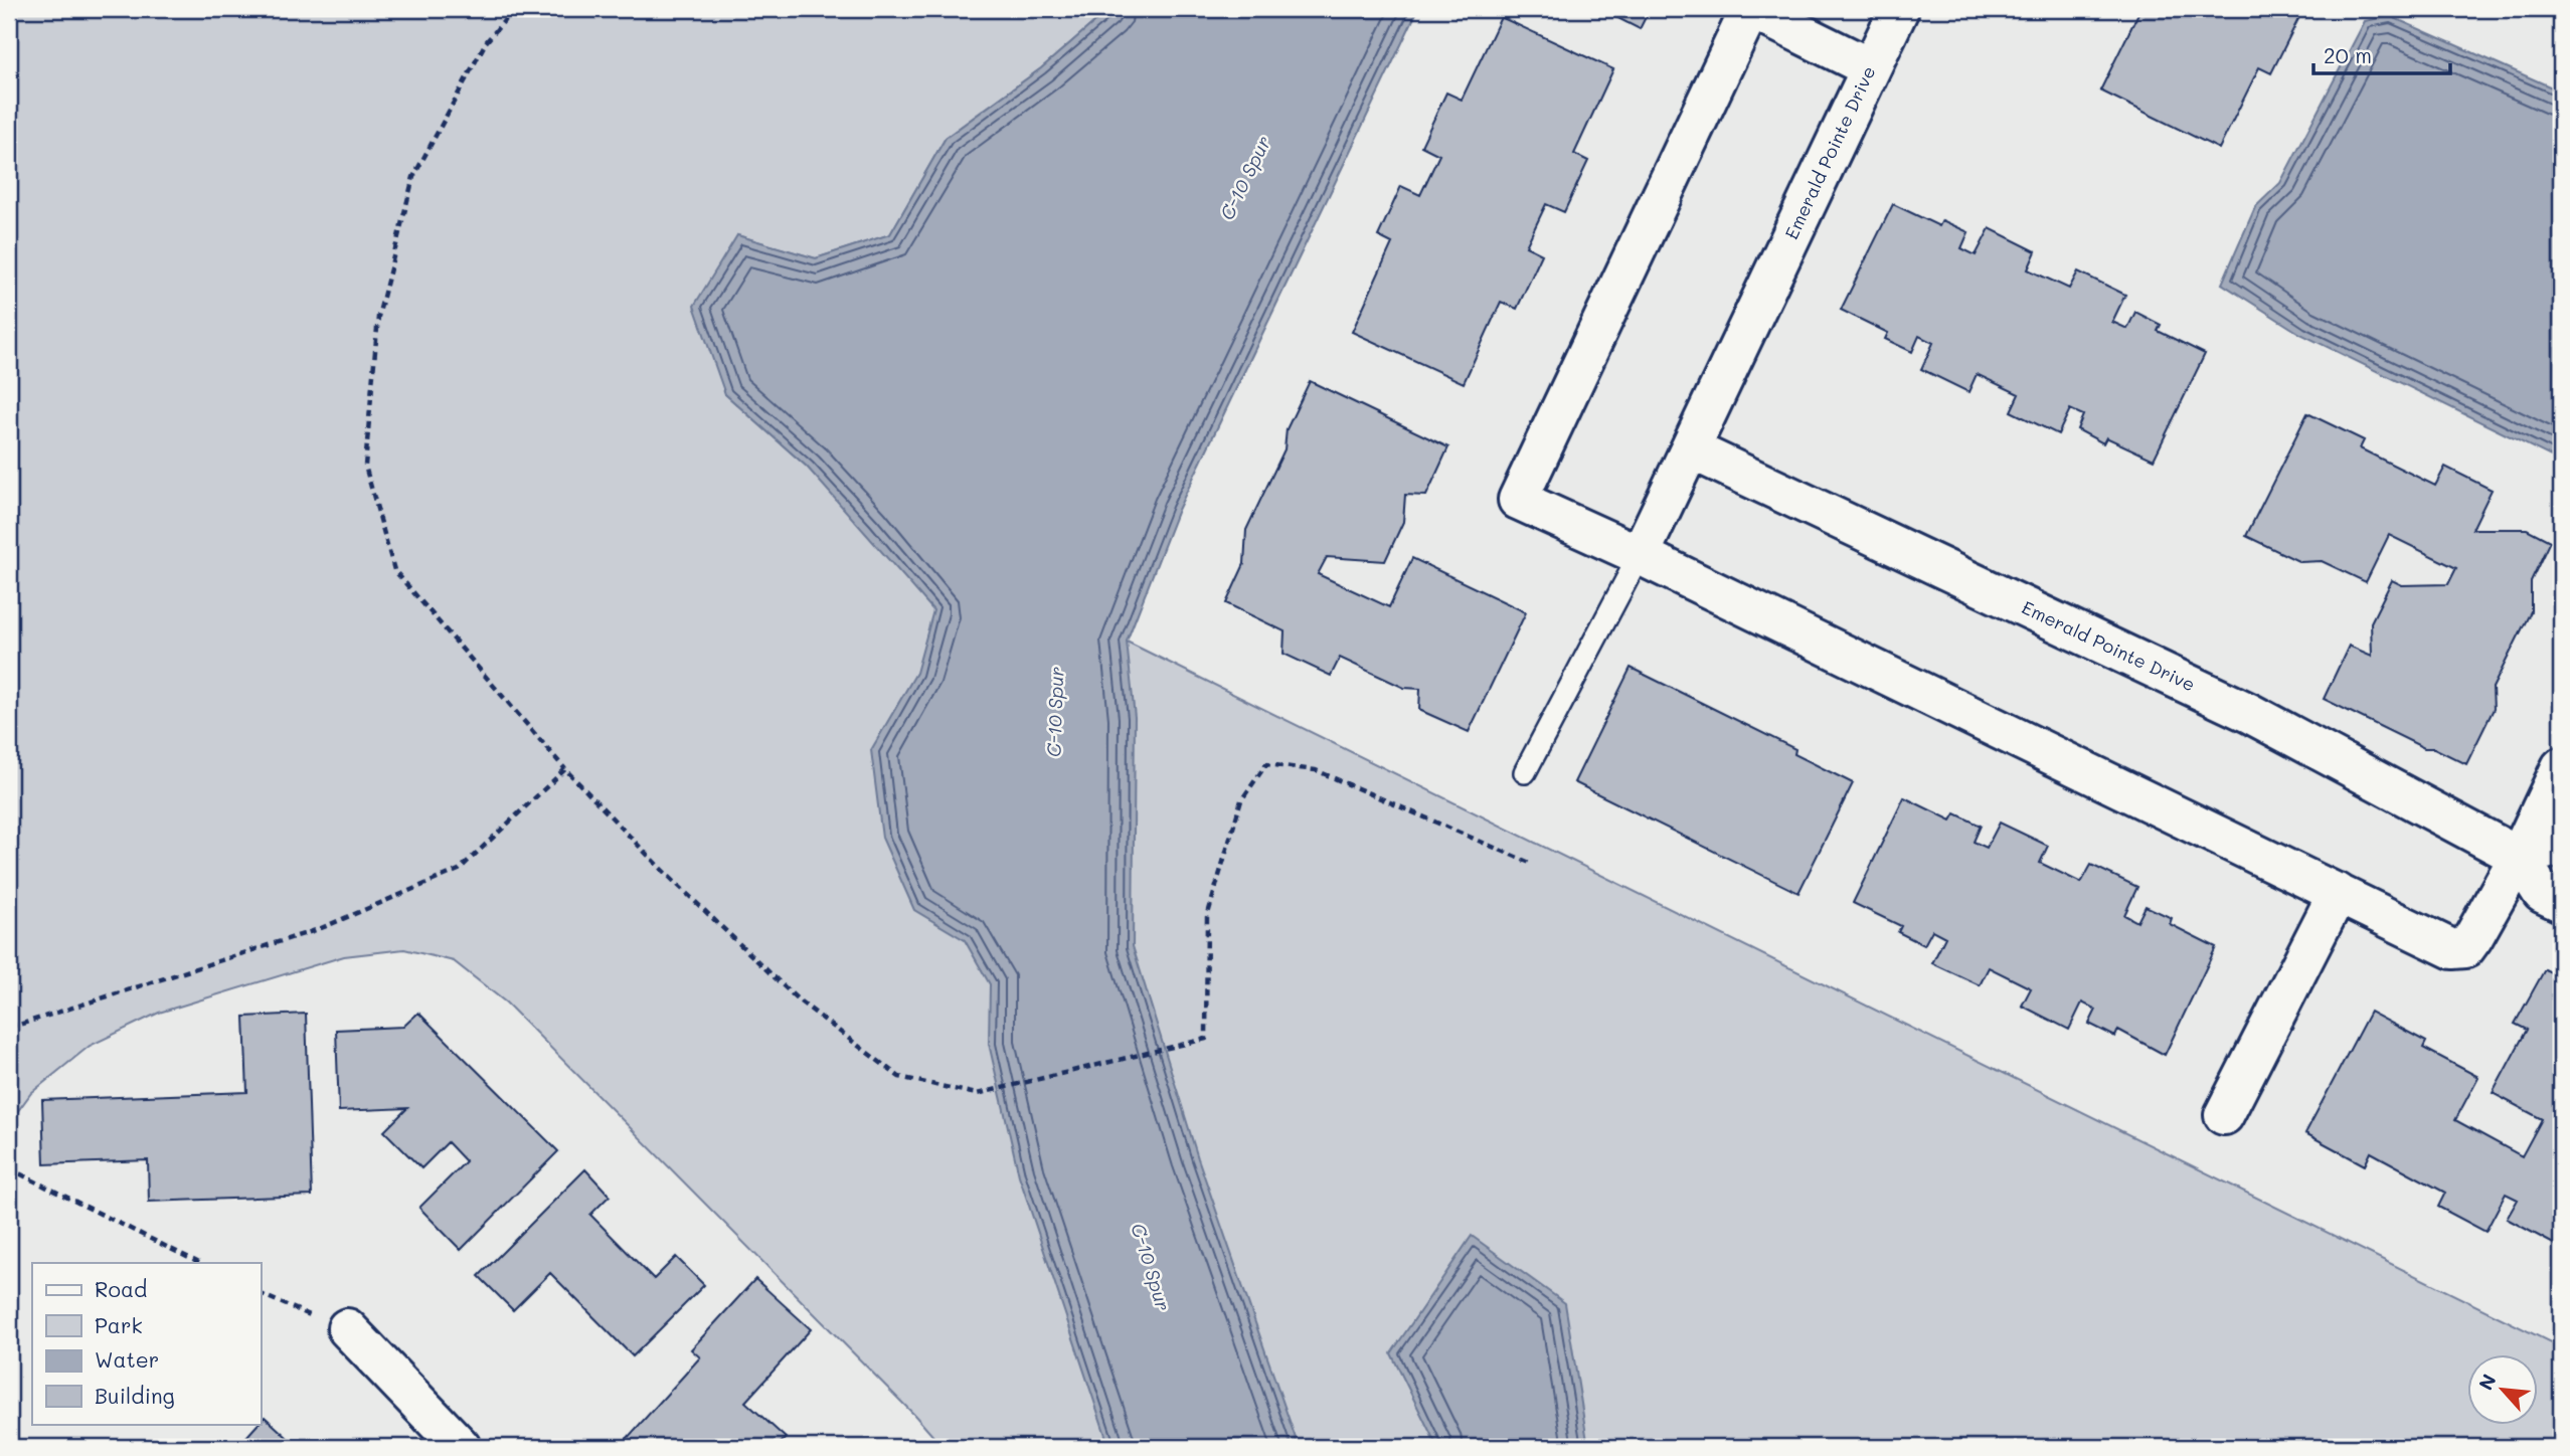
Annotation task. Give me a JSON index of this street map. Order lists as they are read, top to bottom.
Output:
{
  "streets": {
    "street": ["Emerald Pointe Drive"]
  },
  "water": ["C-10 Spur"],
  "legend": [
    "Road",
    "Park",
    "Water",
    "Building"
  ],
  "scale_bar": "20 m",
  "north": "top left"
}
